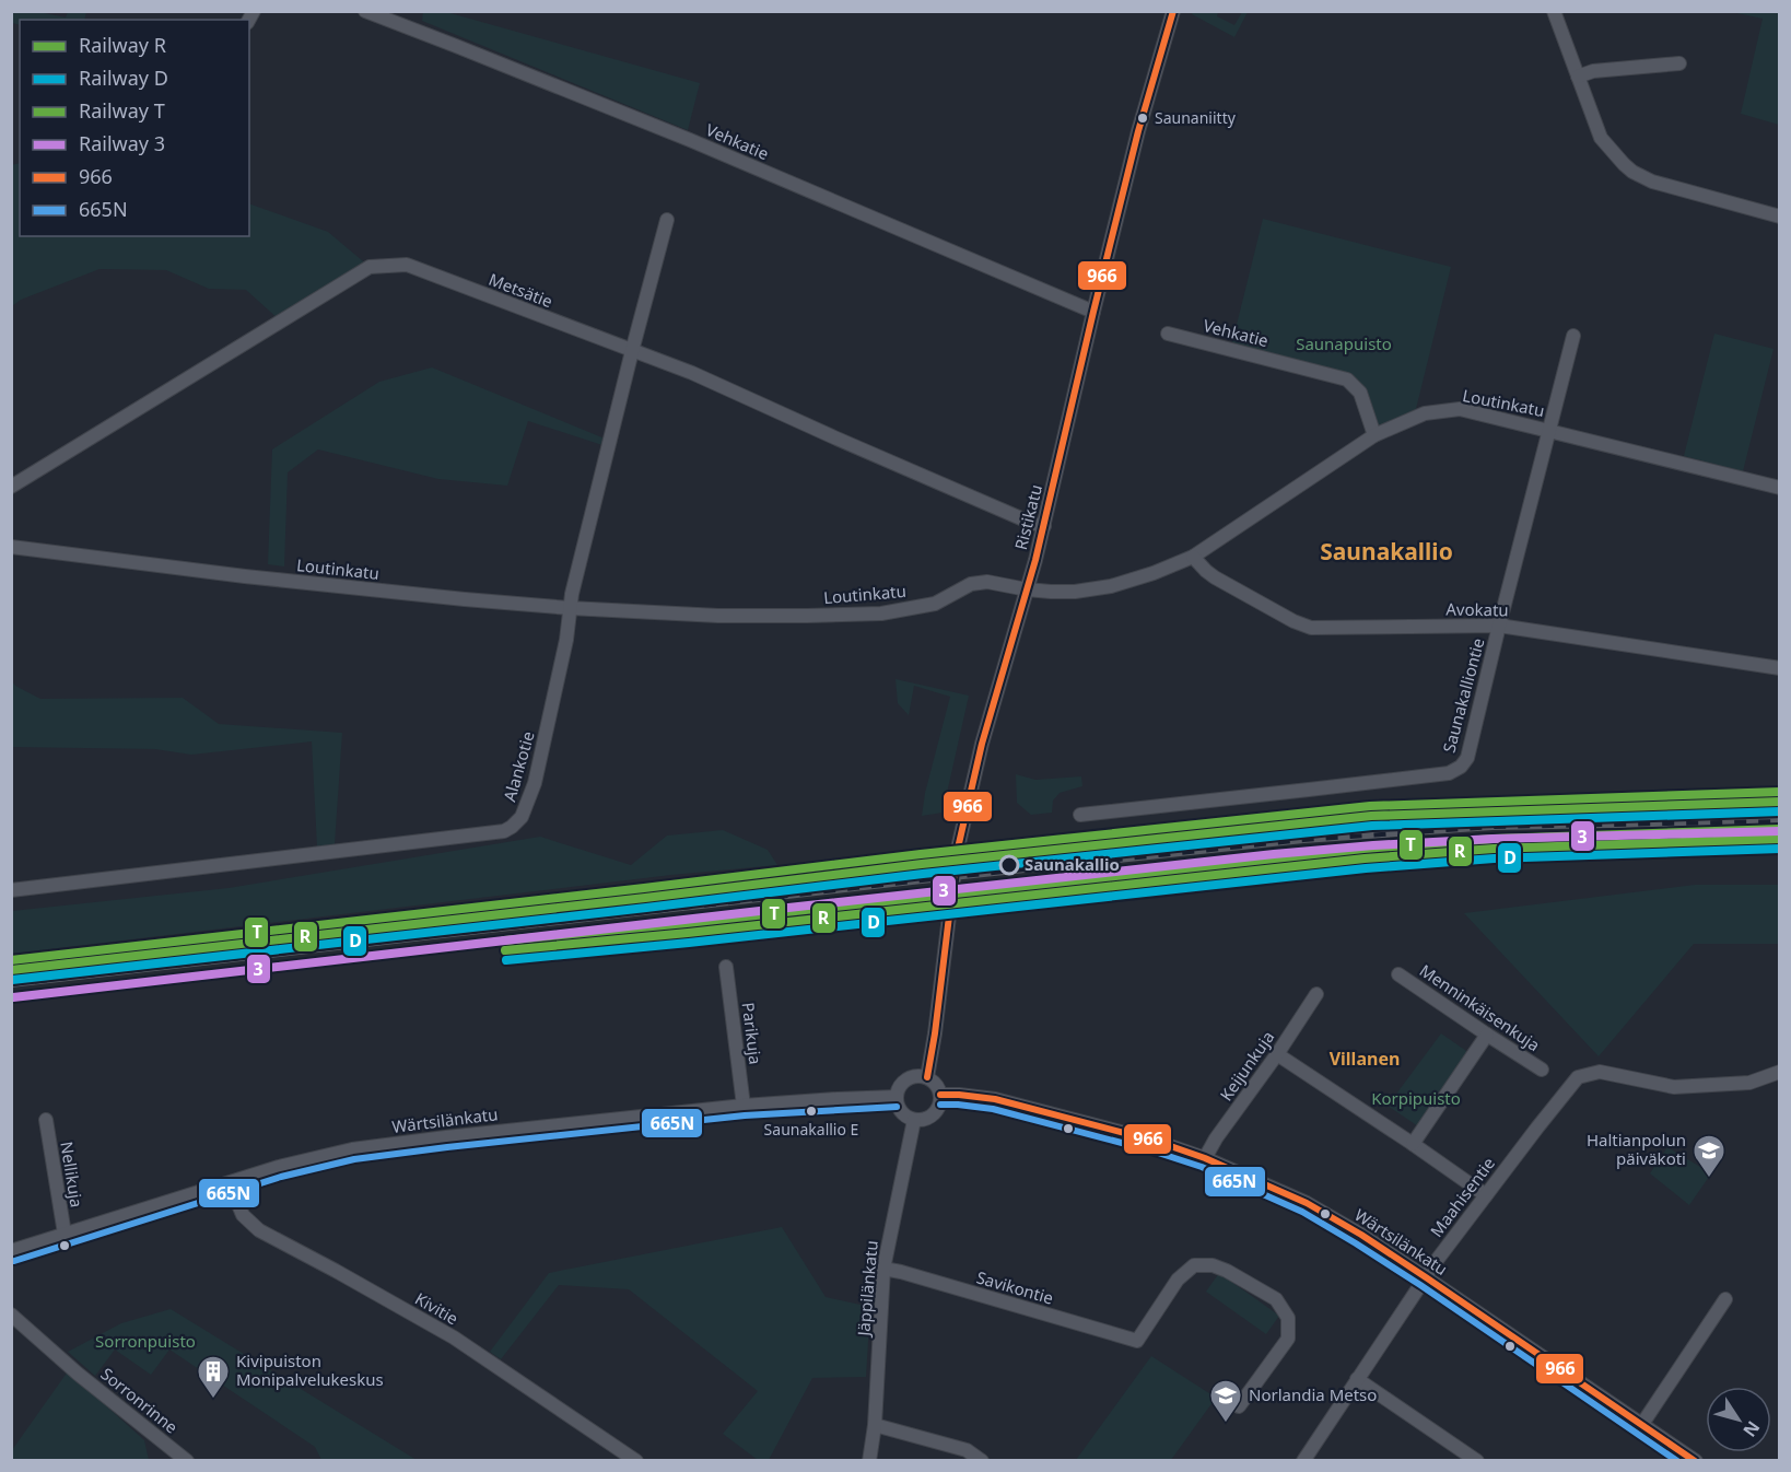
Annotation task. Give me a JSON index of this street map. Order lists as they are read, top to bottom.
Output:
{
  "streets": {
    "street": [
      "Vehkatie",
      "Metsätie",
      "Loutinkatu",
      "Ristikatu",
      "Avokatu",
      "Saunakalliontie",
      "Alankotie",
      "Menninkäisenkuja",
      "Parikuja",
      "Keijunkuja",
      "Wärtsilänkatu",
      "Nellikuja",
      "Maahisentie",
      "Jäppilänkatu",
      "Savikontie",
      "Kivitie",
      "Sorronrinne"
    ]
  },
  "crossings": [
    ["Vehkatie", "Loutinkatu"],
    ["Vehkatie", "Ristikatu"],
    ["Metsätie", "Ristikatu"],
    ["Metsätie", "Alankotie"],
    ["Loutinkatu", "Ristikatu"],
    ["Loutinkatu", "Avokatu"],
    ["Loutinkatu", "Saunakalliontie"],
    ["Loutinkatu", "Alankotie"],
    ["Ristikatu", "Wärtsilänkatu"],
    ["Ristikatu", "Jäppilänkatu"],
    ["Avokatu", "Saunakalliontie"],
    ["Parikuja", "Wärtsilänkatu"],
    ["Keijunkuja", "Wärtsilänkatu"],
    ["Wärtsilänkatu", "Nellikuja"],
    ["Wärtsilänkatu", "Maahisentie"],
    ["Wärtsilänkatu", "Jäppilänkatu"],
    ["Wärtsilänkatu", "Kivitie"],
    ["Jäppilänkatu", "Savikontie"]
  ],
  "districts": ["Saunakallio", "Villanen"],
  "parks": ["Saunapuisto", "Korpipuisto", "Sorronpuisto"],
  "places": {
    "other": ["Saunaniitty", "Saunakallio", "Saunakallio E"],
    "school or university": ["Haltianpolun päiväkoti", "Norlandia Metso"],
    "building": ["Kivipuiston Monipalvelukeskus"]
  },
  "lines": [
    "transit line 966",
    "rail line T",
    "rail line R",
    "rail line D",
    "rail line 3",
    "transit line 665N"
  ],
  "legend": [
    "Railway R",
    "Railway D",
    "Railway T",
    "Railway 3",
    "966",
    "665N"
  ],
  "north": "bottom right"
}
